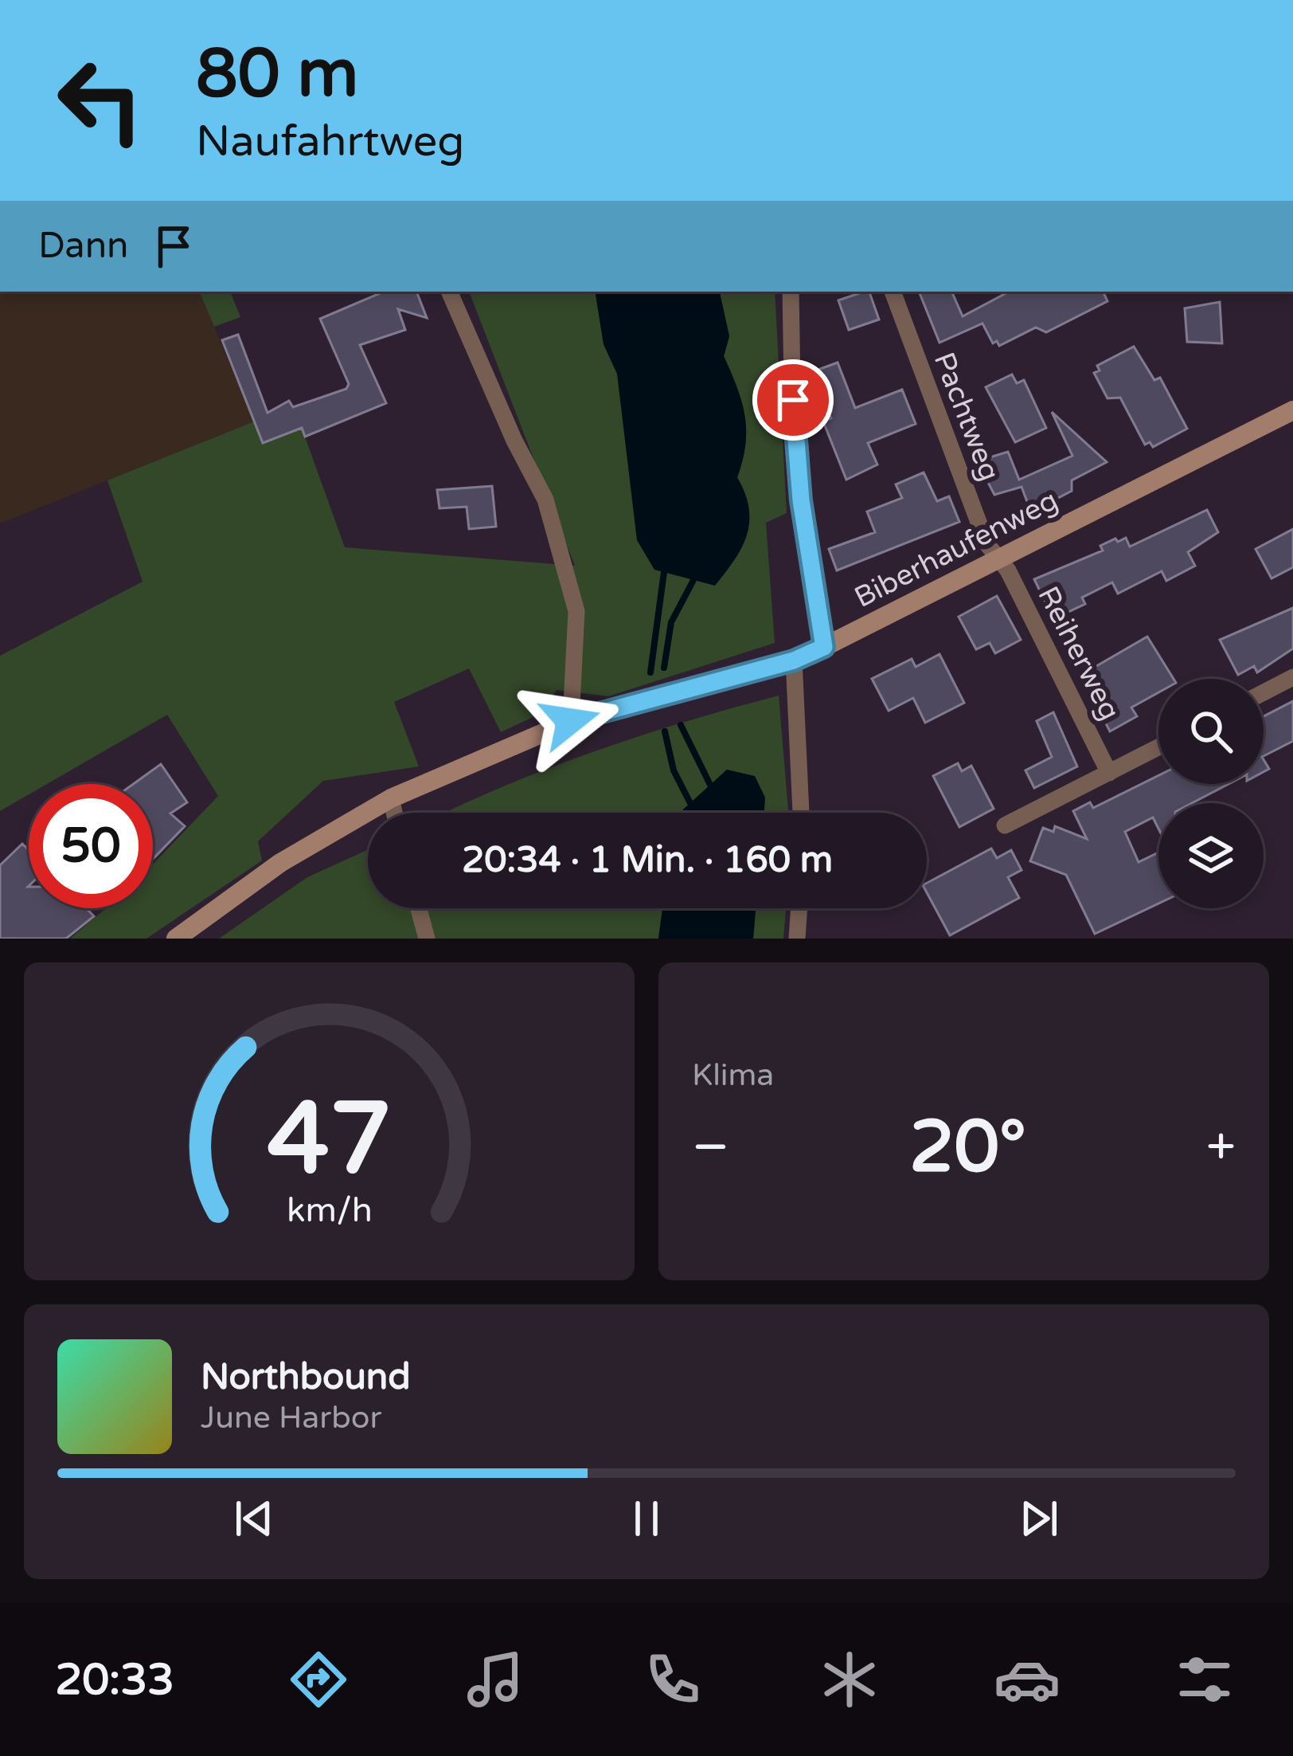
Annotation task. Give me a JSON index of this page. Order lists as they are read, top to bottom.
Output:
{
  "streets": {
    "main road": ["Biberhaufenweg"],
    "street": ["Pachtweg", "Reiherweg"]
  },
  "crossings": [
    ["Pachtweg", "Biberhaufenweg"],
    ["Pachtweg", "Reiherweg"],
    ["Biberhaufenweg", "Reiherweg"]
  ],
  "page": {
    "turn": ["80 m", "Naufahrtweg"],
    "then": "Dann",
    "limit": "50",
    "trip": "20:34 · 1 Min. · 160 m",
    "tile": "Klima",
    "heat": ["−", "20°", "+"],
    "song": ["Northbound", "June Harbor"],
    "tabs": "20:33",
    "gauge": ["47", "km/h"]
  }
}
